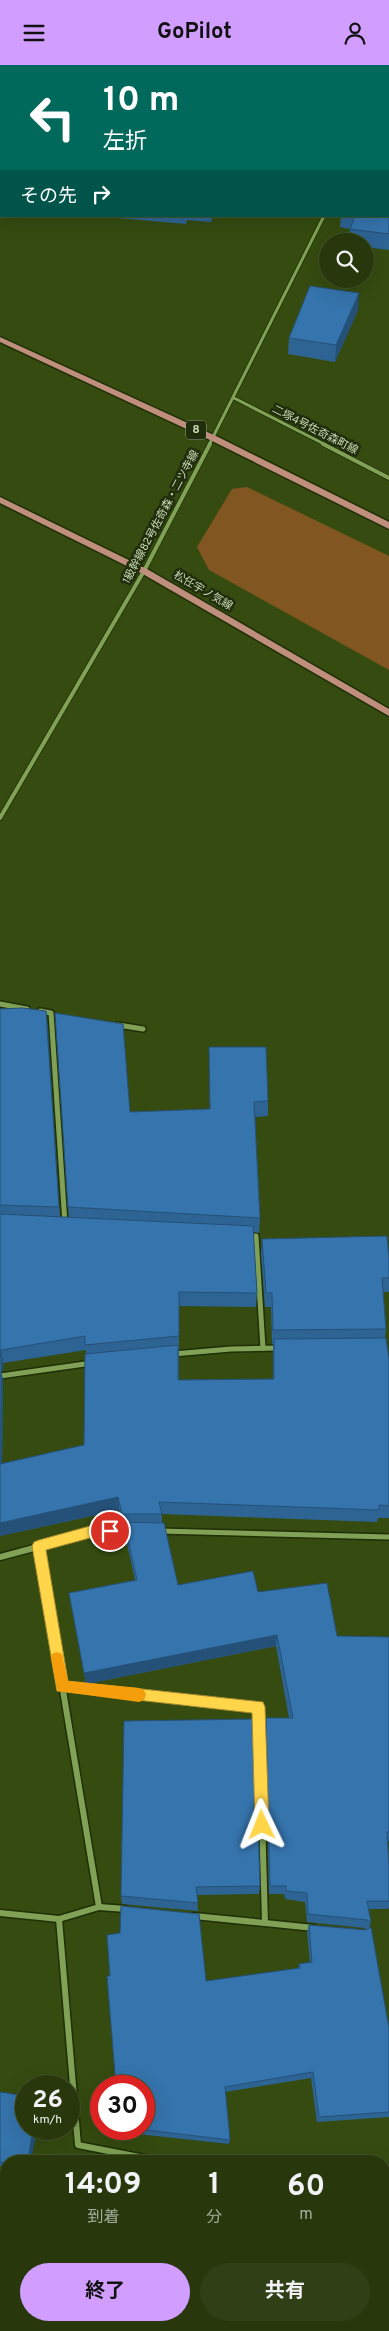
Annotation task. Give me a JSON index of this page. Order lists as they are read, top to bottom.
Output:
{
  "streets": {
    "main road": ["8", "松任宇ノ気線"],
    "street": ["二塚4号佐奇森町線", "1級幹線82号佐奇森・二ツ寺線"]
  },
  "crossings": [
    ["8", "1級幹線82号佐奇森・二ツ寺線"],
    ["二塚4号佐奇森町線", "1級幹線82号佐奇森・二ツ寺線"],
    ["1級幹線82号佐奇森・二ツ寺線", "松任宇ノ気線"]
  ],
  "page": {
    "header": "GoPilot",
    "turn": ["10 m", "左折"],
    "then": "その先",
    "speed": "26 km/h",
    "limit": "30",
    "eta": [
      "14:09",
      "到着",
      "1",
      "分",
      "60",
      "m"
    ],
    "buttons": ["終了", "共有"]
  }
}
